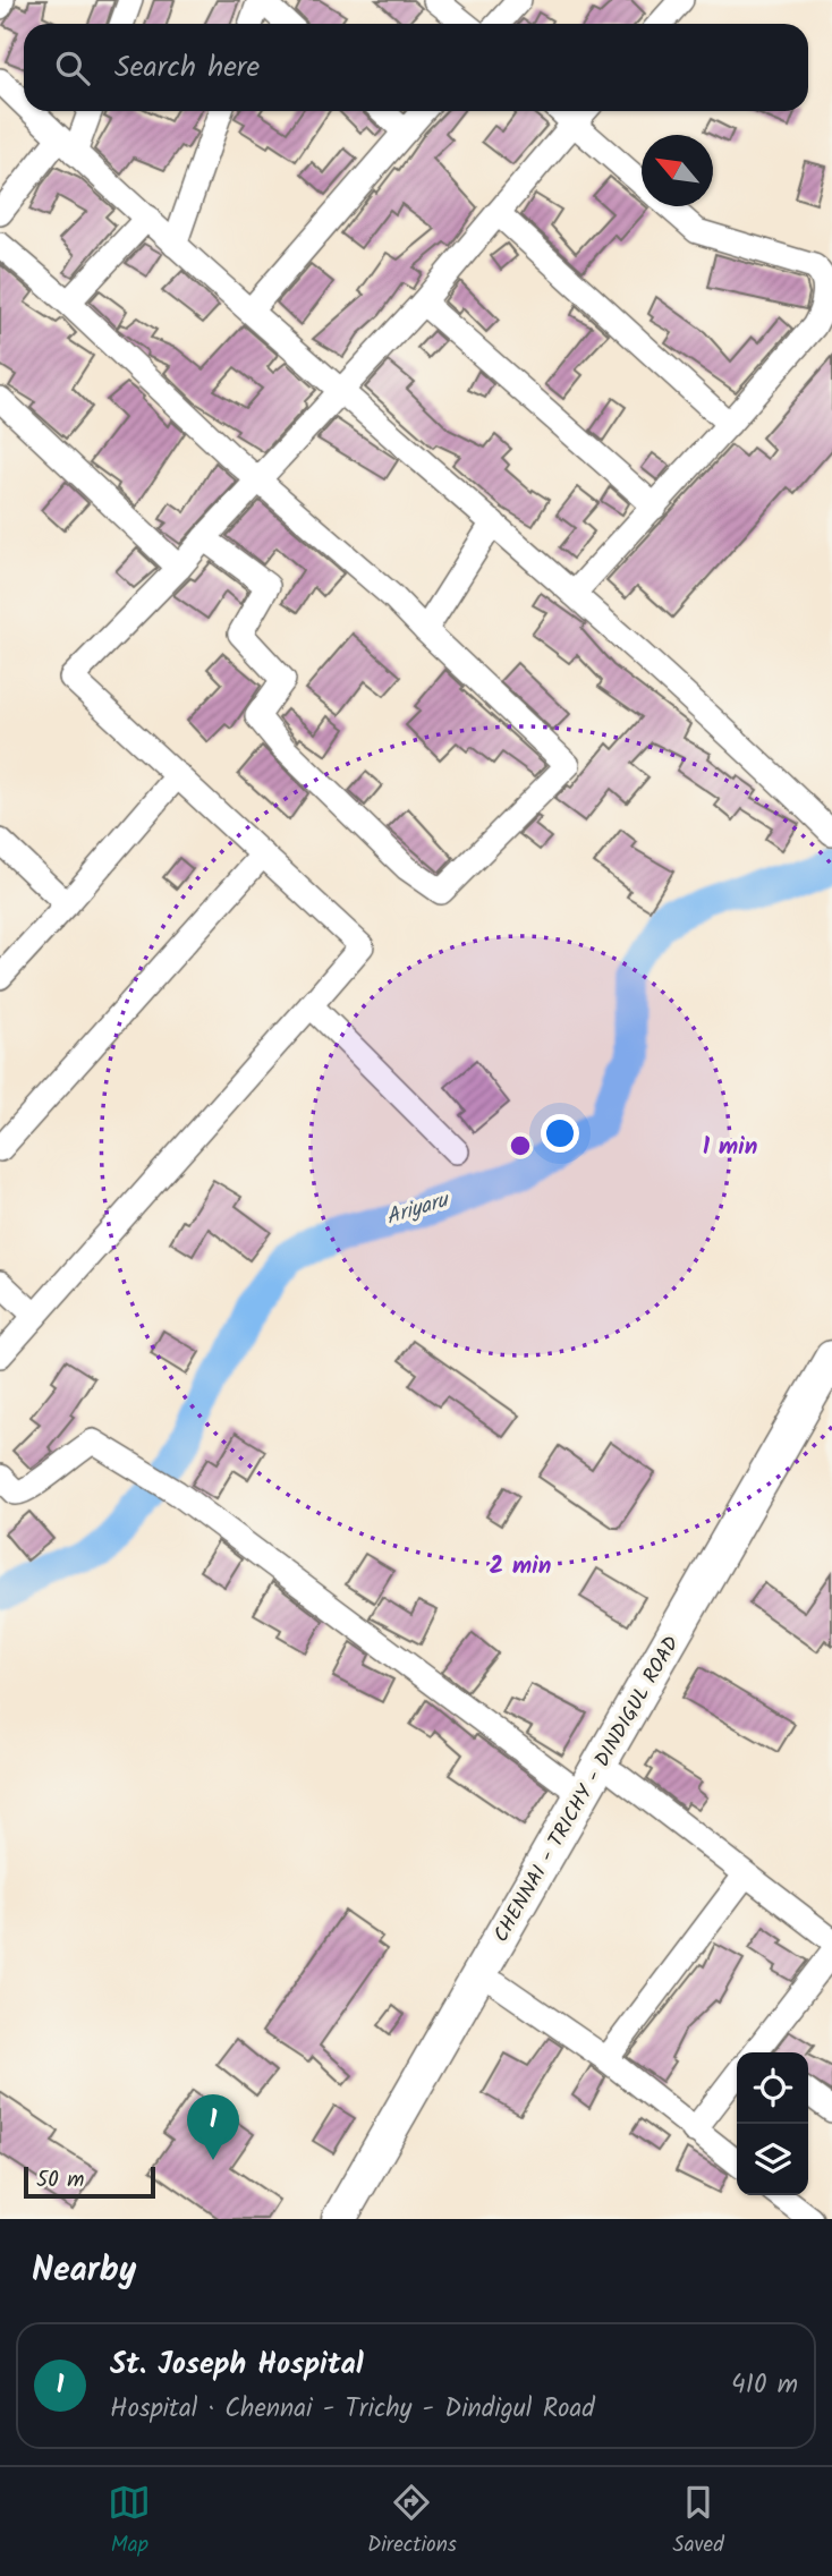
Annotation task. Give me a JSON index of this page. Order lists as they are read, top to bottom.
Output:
{
  "streets": {
    "highway": ["CHENNAI - TRICHY - DINDIGUL ROAD"]
  },
  "water": ["Ariyaru"],
  "scale_bar": "50 m",
  "north": "top left",
  "page": {
    "search": "Search here",
    "pins": "1",
    "scale": "50 m",
    "heading": "Nearby",
    "list": [
      {
        "mark": "1",
        "name": "St. Joseph Hospital",
        "note": "Hospital · Chennai - Trichy - Dindigul Road",
        "value": "410 m"
      }
    ],
    "nav": ["Map", "Directions", "Saved"]
  },
  "rings": ["1 min", "2 min"]
}
